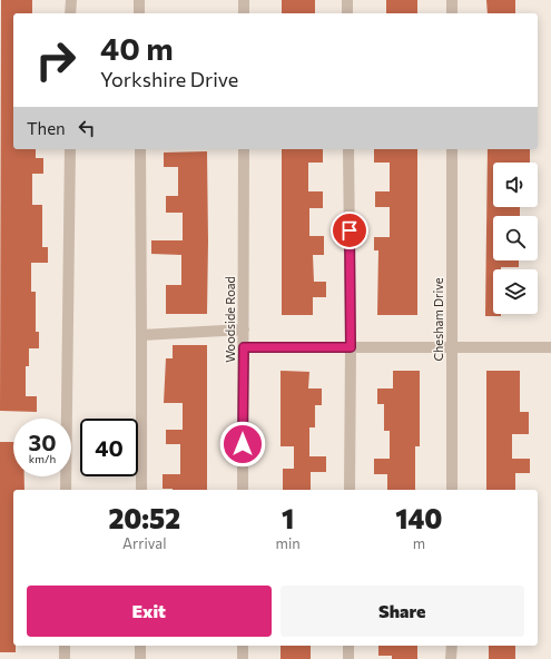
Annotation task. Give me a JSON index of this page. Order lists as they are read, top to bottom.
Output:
{
  "streets": {
    "street": ["Woodside Road", "Chesham Drive"]
  },
  "page": {
    "turn": ["40 m", "Yorkshire Drive"],
    "then": "Then",
    "speed": "30 km/h",
    "limit": "40",
    "eta": [
      "20:52",
      "Arrival",
      "1",
      "min",
      "140",
      "m"
    ],
    "buttons": ["Exit", "Share"]
  }
}
